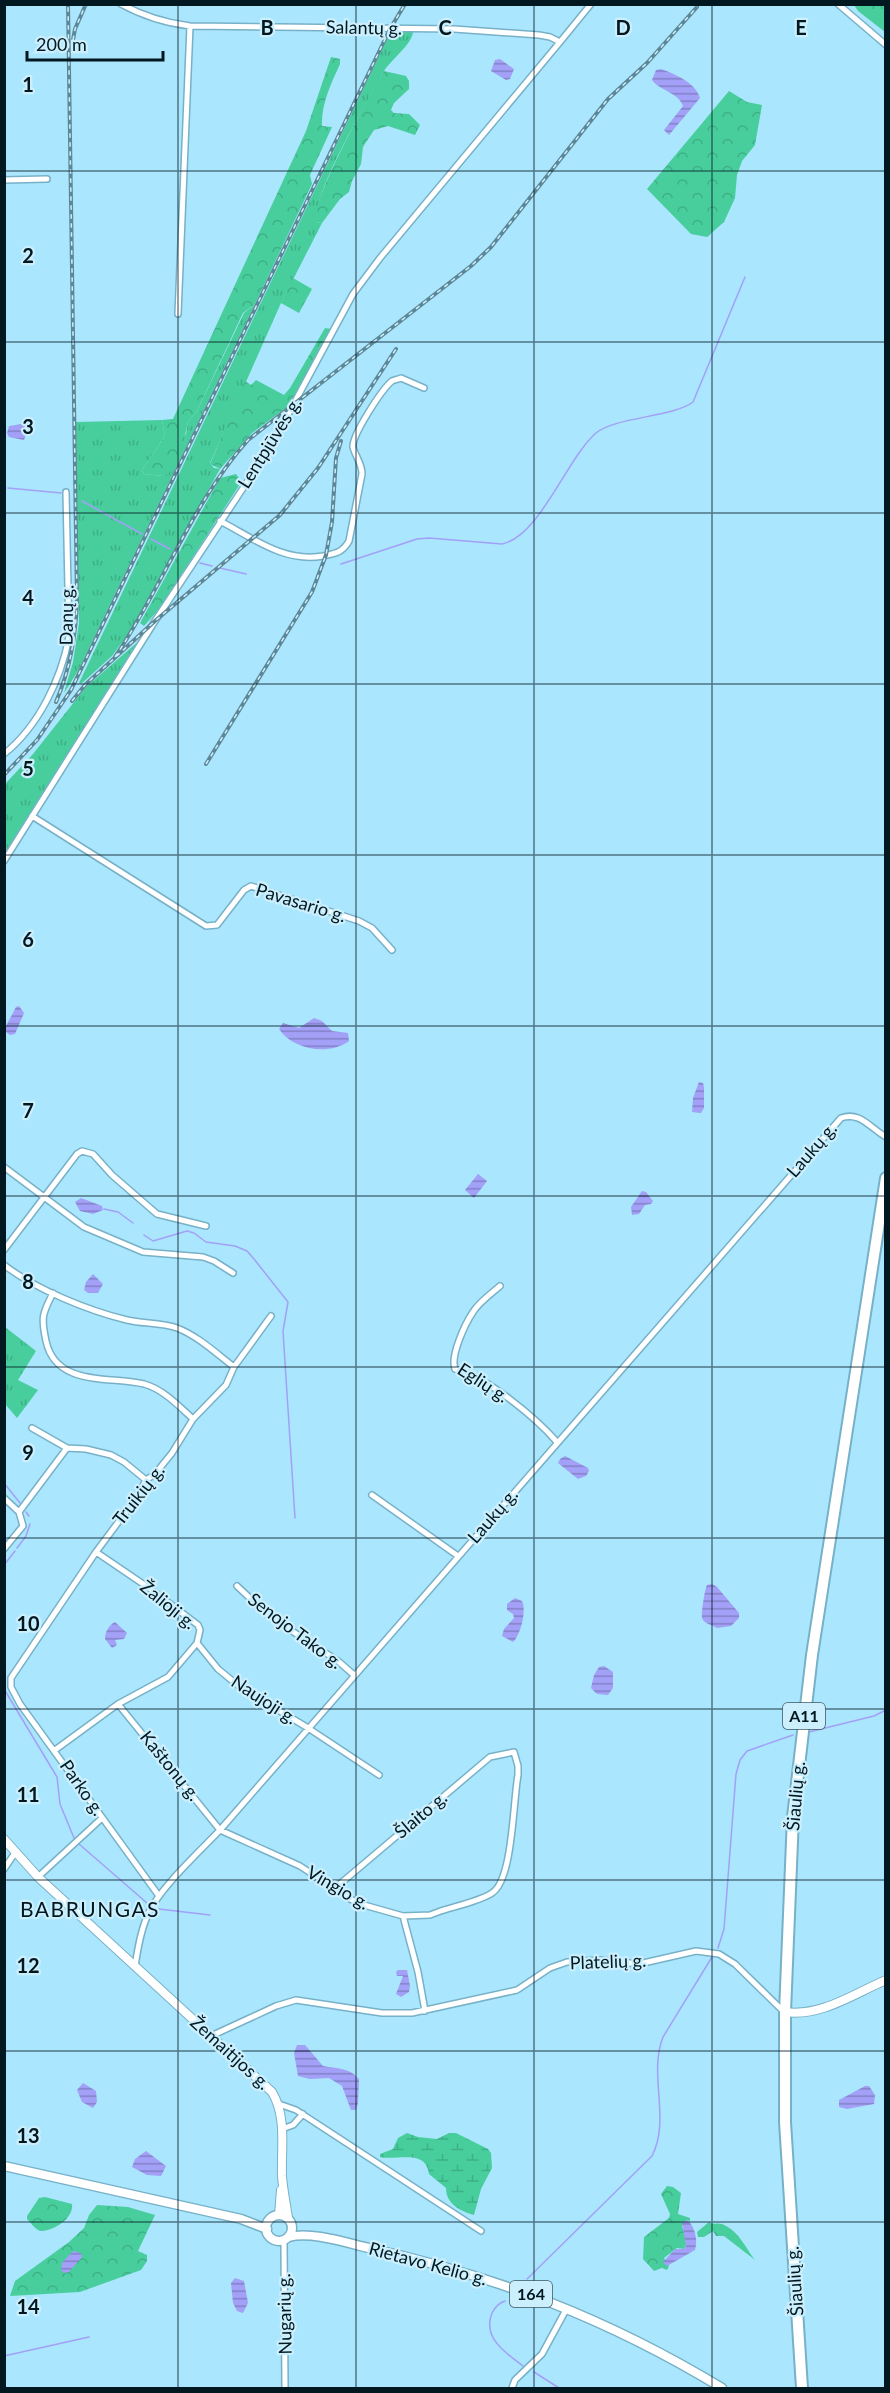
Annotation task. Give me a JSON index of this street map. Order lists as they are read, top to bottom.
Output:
{
  "streets": {
    "highway": ["A11", "Šiaulių g."],
    "main road": ["Žemaitijos g.", "Rietavo Kelio g.", "164"],
    "street": [
      "Salantų g.",
      "Lentpjūvės g.",
      "Danų g.",
      "Pavasario g.",
      "Laukų g.",
      "Eglių g.",
      "Truikių g.",
      "Žalioji g.",
      "Senojo Tako g.",
      "Naujoji g.",
      "Kaštonų g.",
      "Parko g.",
      "Šlaito g.",
      "Vingio g.",
      "Platelių g.",
      "Nugarių g."
    ]
  },
  "crossings": [
    ["Salantų g.", "Lentpjūvės g."],
    ["Lentpjūvės g.", "Pavasario g."],
    ["Laukų g.", "Eglių g."],
    ["Laukų g.", "Senojo Tako g."],
    ["Laukų g.", "Naujoji g."],
    ["Laukų g.", "Kaštonų g."],
    ["Laukų g.", "Parko g."],
    ["Laukų g.", "Vingio g."],
    ["Laukų g.", "Žemaitijos g."],
    ["Truikių g.", "Žalioji g."],
    ["Truikių g.", "Parko g."],
    ["Žalioji g.", "Naujoji g."],
    ["Žalioji g.", "Kaštonų g."],
    ["Žalioji g.", "Parko g."],
    ["A11", "Šiaulių g."],
    ["Kaštonų g.", "Vingio g."],
    ["Šiaulių g.", "Platelių g."],
    ["Šlaito g.", "Vingio g."],
    ["Platelių g.", "Žemaitijos g."],
    ["Rietavo Kelio g.", "Nugarių g."]
  ],
  "districts": ["BABRUNGAS"],
  "scale_bar": "200 m",
  "grid": {
    "columns": [
      "B",
      "C",
      "D",
      "E"
    ],
    "rows": [
      "1",
      "2",
      "3",
      "4",
      "5",
      "6",
      "7",
      "8",
      "9",
      "10",
      "11",
      "12",
      "13",
      "14"
    ]
  }
}
